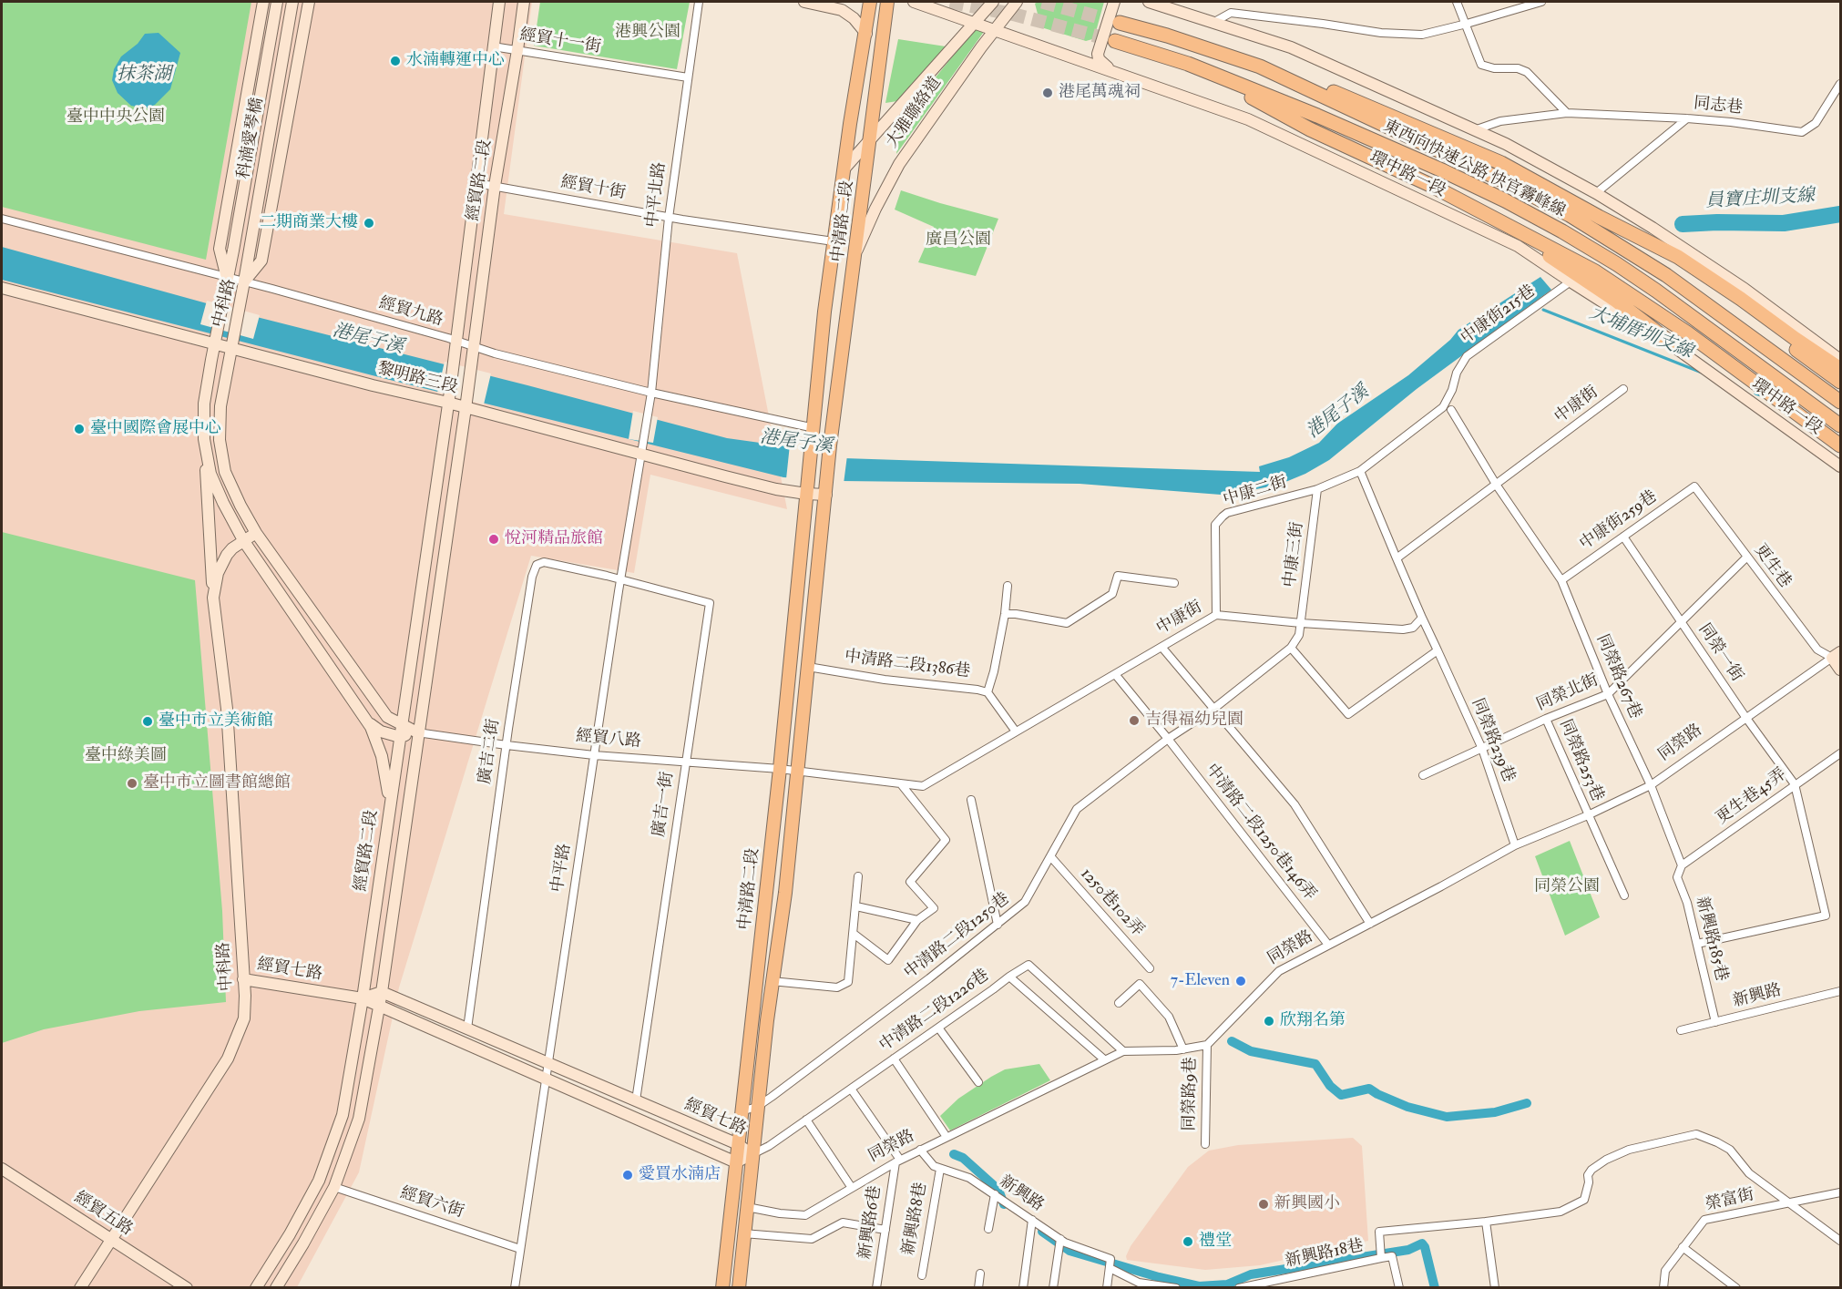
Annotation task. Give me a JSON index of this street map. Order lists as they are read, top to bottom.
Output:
{
  "streets": {
    "highway": ["東西向快速公路 快官霧峰線"],
    "main road": ["中清路二段"],
    "street": [
      "經貿十一街",
      "同志巷",
      "大雅聯絡道",
      "科湳愛琴橋",
      "環中路一段",
      "經貿路二段",
      "經貿十街",
      "中平北路",
      "中科路",
      "經貿九路",
      "中康街215巷",
      "黎明路三段",
      "中康街",
      "中康二街",
      "中康街259巷",
      "中康三街",
      "更生巷",
      "同榮一街",
      "中清路二段1386巷",
      "同榮路267巷",
      "同榮北街",
      "經貿八路",
      "同榮路239巷",
      "同榮路",
      "廣吉二街",
      "同榮路253巷",
      "更生巷45弄",
      "廣吉一街",
      "中清路二段1250巷146弄",
      "中平路",
      "1250巷102弄",
      "中清路二段1250巷",
      "新興路185巷",
      "經貿七路",
      "新興路",
      "中清路二段1226巷",
      "同榮路9巷",
      "榮富街",
      "經貿六街",
      "經貿五路",
      "新興路8巷",
      "新興路6巷",
      "新興路18巷"
    ]
  },
  "crossings": [
    ["經貿十一街", "經貿路二段"],
    ["經貿十一街", "中平北路"],
    ["大雅聯絡道", "環中路一段"],
    ["大雅聯絡道", "中清路二段"],
    ["科湳愛琴橋", "中科路"],
    ["科湳愛琴橋", "經貿九路"],
    ["環中路一段", "中康街215巷"],
    ["經貿路二段", "經貿十街"],
    ["經貿路二段", "經貿九路"],
    ["經貿路二段", "黎明路三段"],
    ["經貿路二段", "經貿八路"],
    ["經貿路二段", "經貿七路"],
    ["經貿路二段", "經貿六街"],
    ["經貿十街", "中平北路"],
    ["經貿十街", "中清路二段"],
    ["中平北路", "經貿九路"],
    ["中平北路", "中平路"],
    ["中清路二段", "經貿九路"],
    ["中清路二段", "黎明路三段"],
    ["中清路二段", "中康街"],
    ["中清路二段", "中清路二段1386巷"],
    ["中清路二段", "經貿八路"],
    ["中清路二段", "同榮路"],
    ["中清路二段", "中清路二段1250巷"],
    ["中清路二段", "經貿七路"],
    ["中清路二段", "中清路二段1226巷"],
    ["中科路", "經貿九路"],
    ["中科路", "黎明路三段"],
    ["中科路", "經貿八路"],
    ["中科路", "經貿七路"],
    ["中科路", "經貿五路"],
    ["中康街215巷", "中康二街"],
    ["黎明路三段", "中平路"],
    ["中康街", "中康二街"],
    ["中康街", "中康三街"],
    ["中康街", "中清路二段1386巷"],
    ["中康街", "經貿八路"],
    ["中康街", "同榮路239巷"],
    ["中康街", "中清路二段1250巷146弄"],
    ["中康街", "中清路二段1250巷"],
    ["中康二街", "中康三街"],
    ["中康街259巷", "更生巷"],
    ["中康街259巷", "同榮一街"],
    ["中康街259巷", "同榮路267巷"],
    ["中康三街", "中清路二段1250巷"],
    ["更生巷", "同榮北街"],
    ["更生巷", "同榮路"],
    ["同榮一街", "同榮北街"],
    ["同榮一街", "同榮路"],
    ["同榮一街", "更生巷45弄"],
    ["同榮路267巷", "同榮北街"],
    ["同榮路267巷", "同榮路"],
    ["同榮路267巷", "更生巷45弄"],
    ["同榮路267巷", "新興路185巷"],
    ["同榮北街", "同榮路239巷"],
    ["同榮北街", "同榮路253巷"],
    ["經貿八路", "廣吉二街"],
    ["經貿八路", "廣吉一街"],
    ["經貿八路", "中平路"],
    ["同榮路239巷", "同榮路"],
    ["同榮路", "同榮路253巷"],
    ["同榮路", "中清路二段1250巷146弄"],
    ["同榮路", "新興路"],
    ["同榮路", "中清路二段1226巷"],
    ["同榮路", "同榮路9巷"],
    ["同榮路", "新興路6巷"],
    ["廣吉二街", "廣吉一街"],
    ["廣吉二街", "中平路"],
    ["廣吉二街", "經貿七路"],
    ["更生巷45弄", "新興路185巷"],
    ["廣吉一街", "中平路"],
    ["廣吉一街", "經貿七路"],
    ["中清路二段1250巷146弄", "中清路二段1250巷"],
    ["中平路", "經貿七路"],
    ["中平路", "經貿六街"],
    ["1250巷102弄", "中清路二段1250巷"],
    ["新興路185巷", "新興路"],
    ["經貿七路", "中清路二段1226巷"],
    ["新興路", "新興路8巷"],
    ["榮富街", "新興路18巷"]
  ],
  "water": [
    "抹茶湖",
    "員寶庄圳支線",
    "大埔厝圳支線",
    "港尾子溪"
  ],
  "parks": [
    "港興公園",
    "臺中中央公園",
    "廣昌公園",
    "臺中綠美圖",
    "同榮公園"
  ],
  "places": [
    "水湳轉運中心",
    "港尾萬魂祠",
    "二期商業大樓",
    "臺中國際會展中心",
    "悅河精品旅館",
    "吉得福幼兒園",
    "臺中市立美術館",
    "臺中市立圖書館總館",
    "7-Eleven",
    "欣翔名第",
    "愛買水湳店",
    "新興國小",
    "禮堂"
  ]
}
